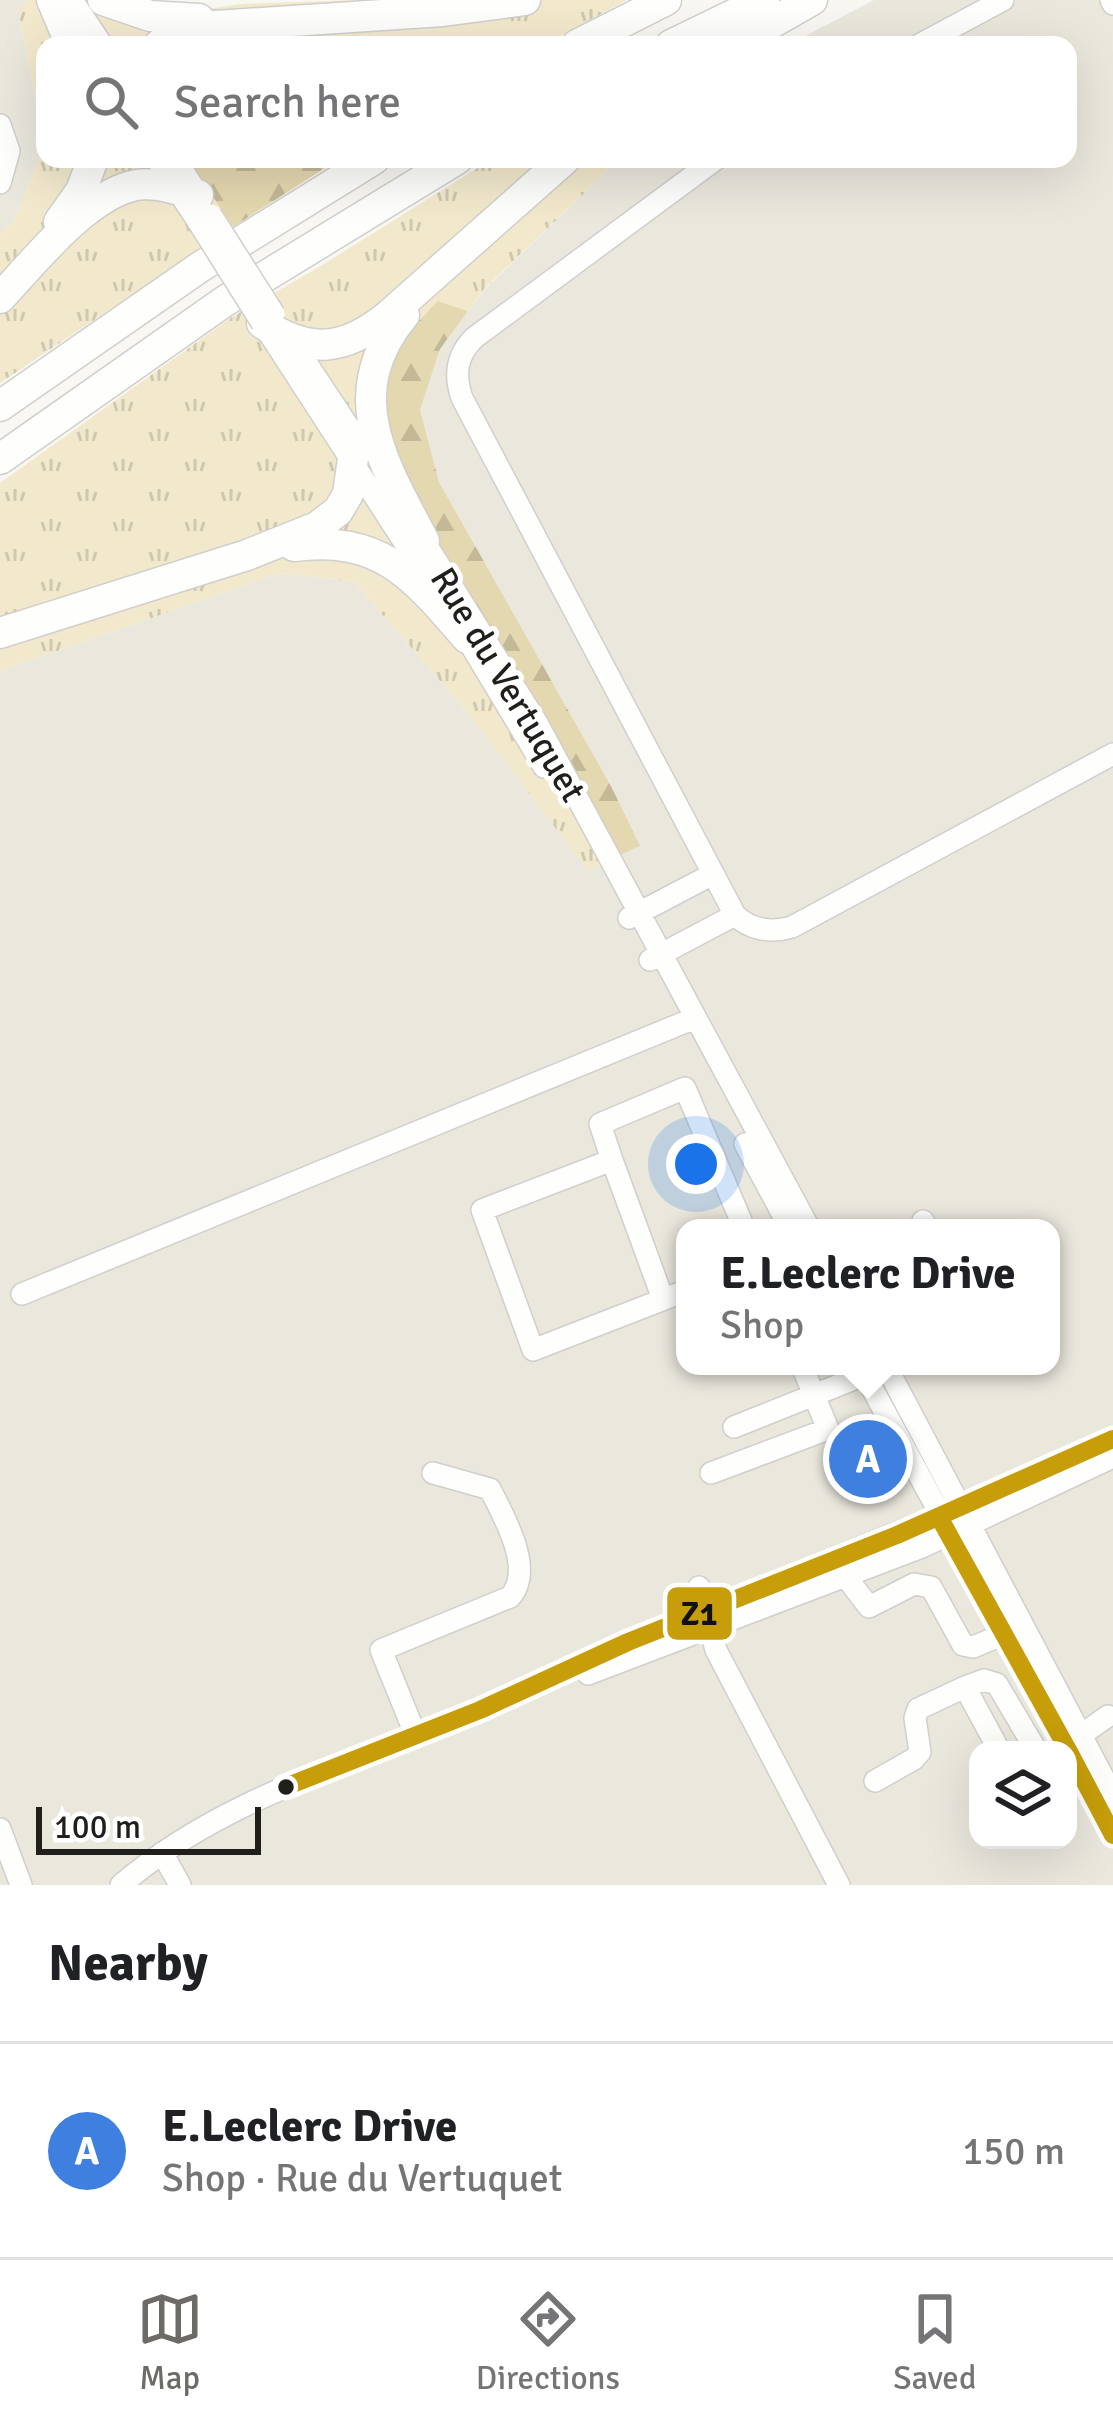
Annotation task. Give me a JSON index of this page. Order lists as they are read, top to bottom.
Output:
{
  "streets": {
    "street": ["Rue du Vertuquet"]
  },
  "lines": ["transit line Z1"],
  "scale_bar": "100 m",
  "page": {
    "search": "Search here",
    "popup": ["E.Leclerc Drive", "Shop"],
    "pins": "A",
    "scale": "100 m",
    "heading": "Nearby",
    "list": [
      {
        "mark": "A",
        "name": "E.Leclerc Drive",
        "note": "Shop · Rue du Vertuquet",
        "value": "150 m"
      }
    ],
    "nav": ["Map", "Directions", "Saved"]
  }
}
